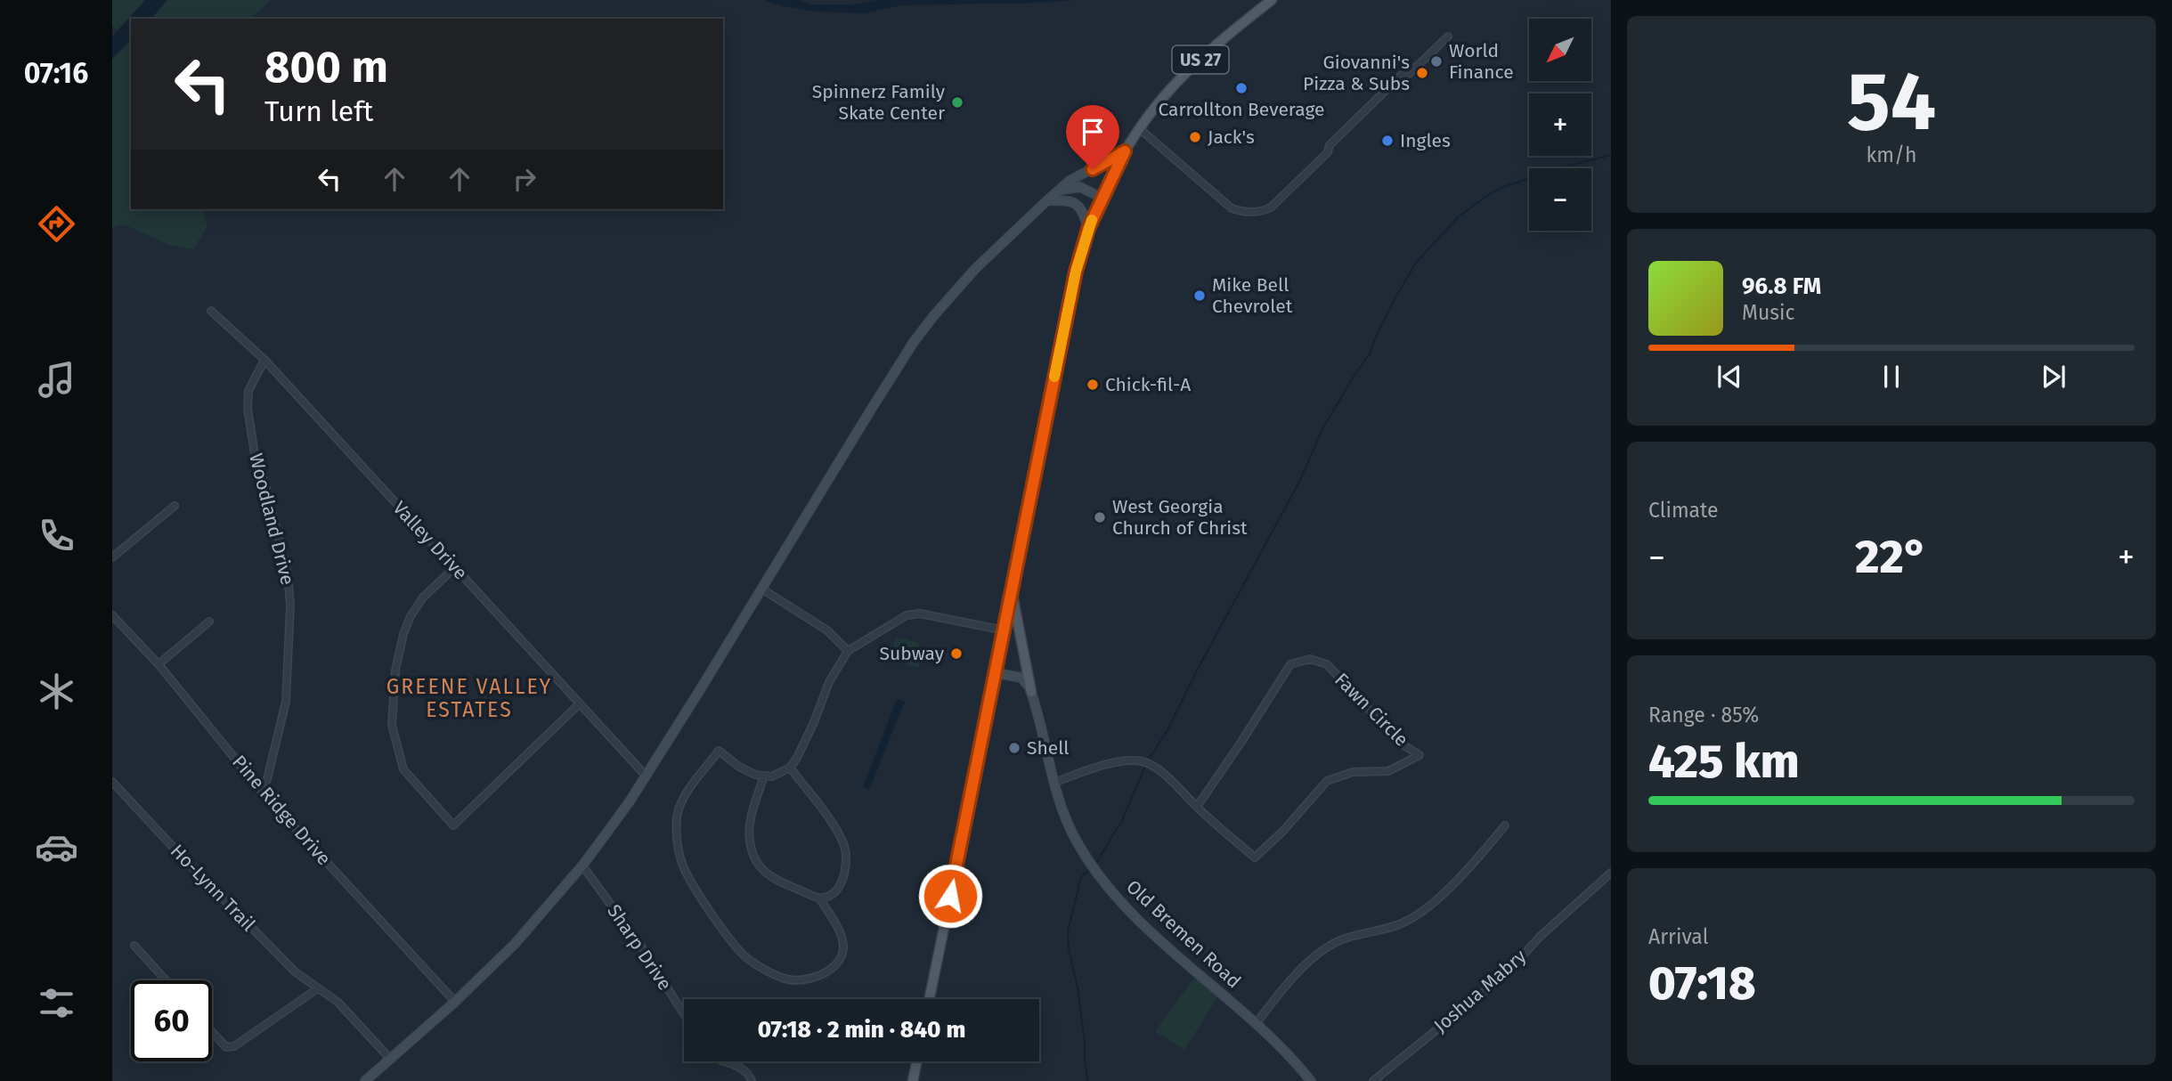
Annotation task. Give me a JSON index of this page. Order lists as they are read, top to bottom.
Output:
{
  "streets": {
    "main road": ["US 27", "Old Bremen Road"],
    "street": [
      "Woodland Drive",
      "Valley Drive",
      "Fawn Circle",
      "Pine Ridge Drive",
      "Ho-Lynn Trail",
      "Sharp Drive",
      "Joshua Mabry"
    ]
  },
  "crossings": [
    ["Woodland Drive", "Valley Drive"],
    ["Woodland Drive", "Pine Ridge Drive"],
    ["Fawn Circle", "Old Bremen Road"]
  ],
  "districts": ["GREENE VALLEY ESTATES"],
  "places": [
    "World Finance",
    "Giovanni's Pizza & Subs",
    "Carrollton Beverage",
    "Spinnerz Family Skate Center",
    "Jack's",
    "Ingles",
    "Mike Bell Chevrolet",
    "Chick-fil-A",
    "West Georgia Church of Christ",
    "Subway",
    "Shell"
  ],
  "north": "bottom left",
  "page": {
    "tabs": "07:16",
    "tile": [
      ["54", "km/h"],
      "Climate",
      ["Range · 85%", "425 km"],
      ["Arrival", "07:18"]
    ],
    "map_buttons": ["+", "−"],
    "turn": ["800 m", "Turn left"],
    "song": ["96.8 FM", "Music"],
    "heat": ["−", "22°", "+"],
    "limit": "60",
    "trip": "07:18 · 2 min · 840 m"
  }
}
